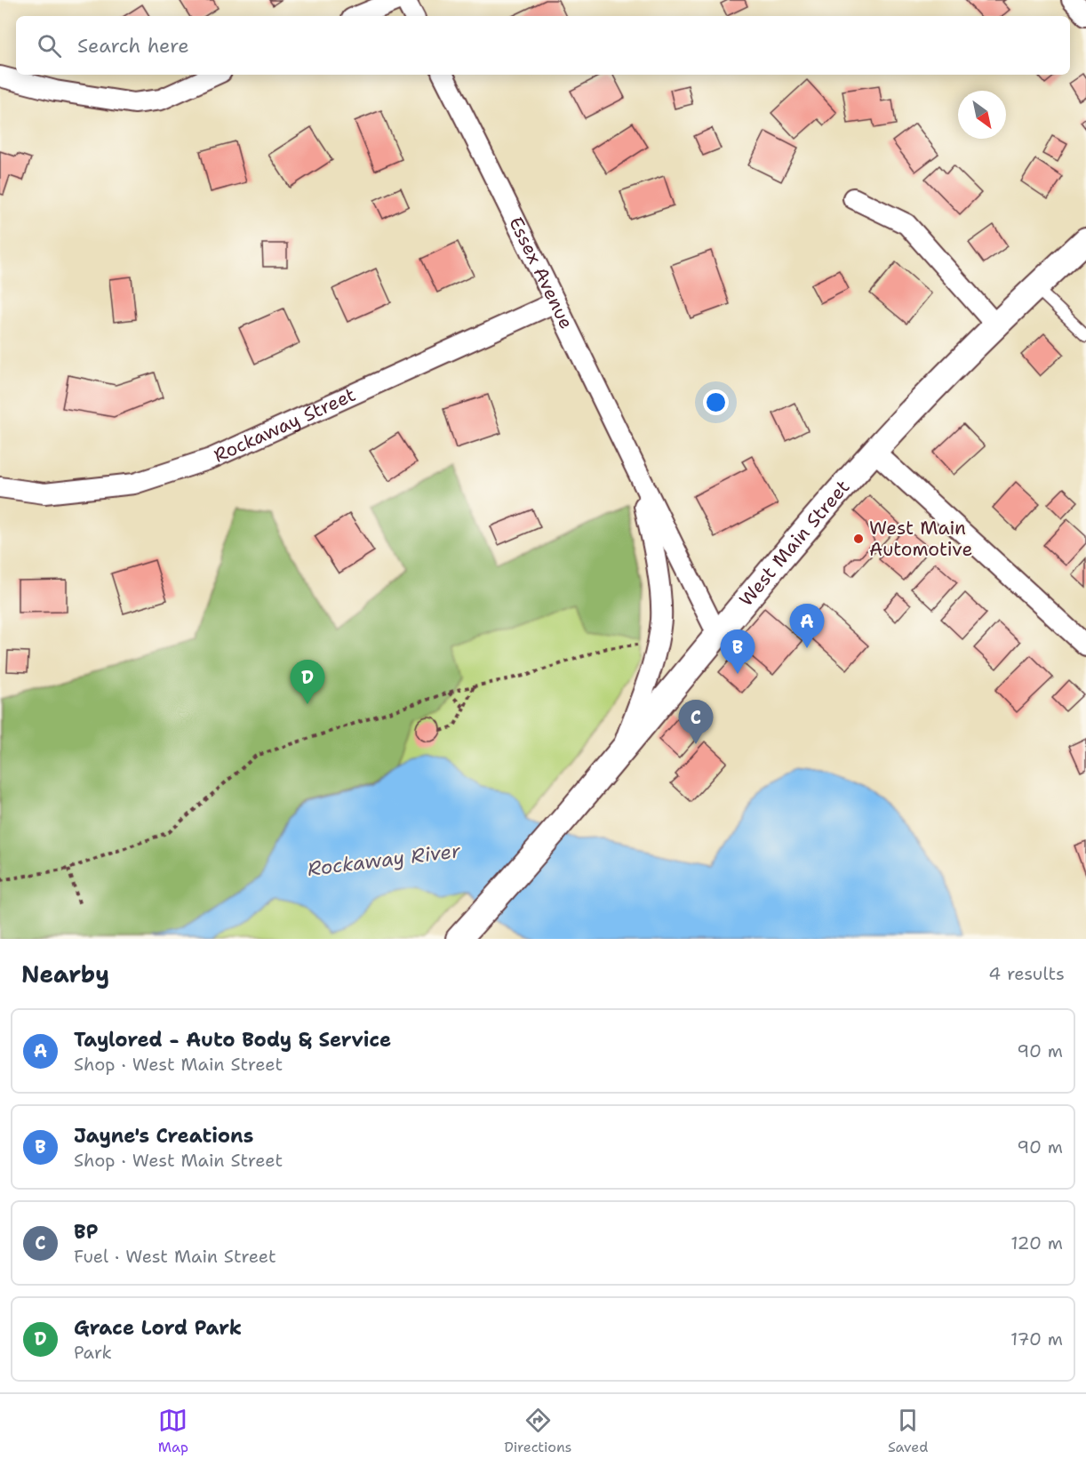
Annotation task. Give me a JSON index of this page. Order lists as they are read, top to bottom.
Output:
{
  "streets": {
    "street": ["Essex Avenue", "Rockaway Street", "West Main Street"]
  },
  "crossings": [
    ["Essex Avenue", "Rockaway Street"],
    ["Essex Avenue", "West Main Street"]
  ],
  "water": ["Rockaway River"],
  "places": ["West Main Automotive"],
  "north": "bottom right",
  "page": {
    "search": "Search here",
    "pins": [
      "A",
      "B",
      "D",
      "C"
    ],
    "heading": ["Nearby", "4 results"],
    "list": [
      {
        "mark": "A",
        "name": "Taylored - Auto Body & Service",
        "note": "Shop · West Main Street",
        "value": "90 m"
      },
      {
        "mark": "B",
        "name": "Jayne's Creations",
        "note": "Shop · West Main Street",
        "value": "90 m"
      },
      {
        "mark": "C",
        "name": "BP",
        "note": "Fuel · West Main Street",
        "value": "120 m"
      },
      {
        "mark": "D",
        "name": "Grace Lord Park",
        "note": "Park",
        "value": "170 m"
      }
    ],
    "nav": ["Map", "Directions", "Saved"]
  }
}
